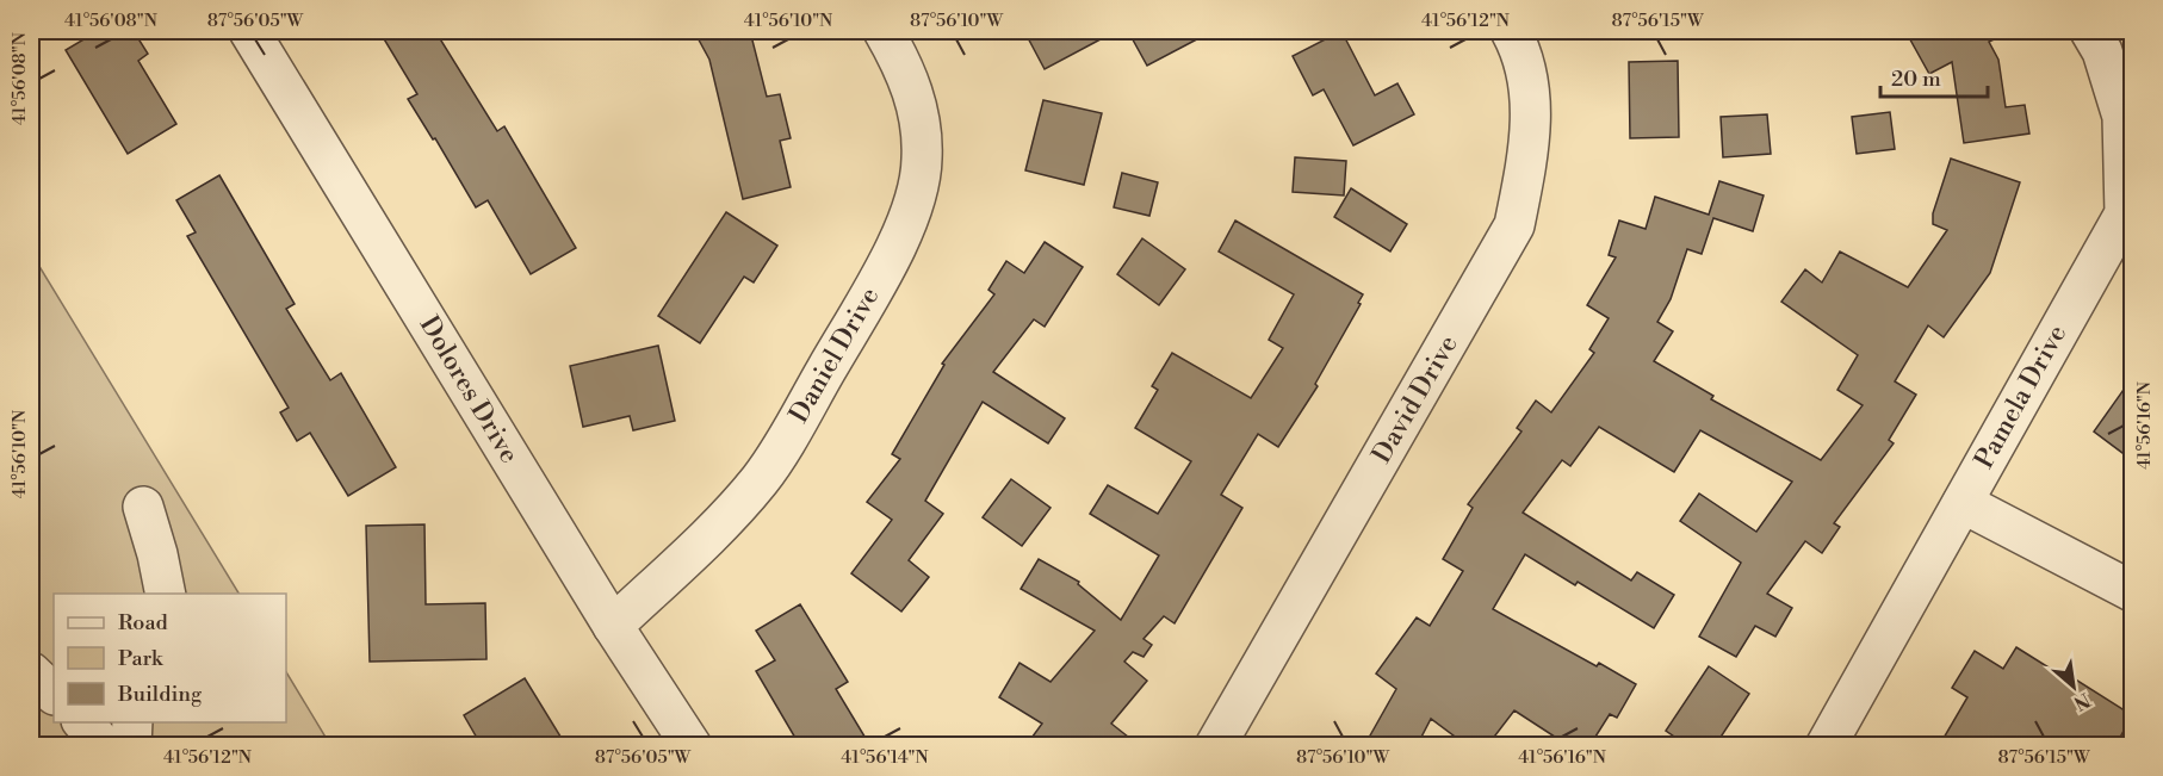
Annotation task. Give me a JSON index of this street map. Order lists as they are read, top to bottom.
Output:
{
  "streets": {
    "street": [
      "Daniel Drive",
      "Dolores Drive",
      "Pamela Drive",
      "David Drive"
    ]
  },
  "crossings": [
    ["Daniel Drive", "Dolores Drive"]
  ],
  "legend": ["Road", "Park", "Building"],
  "scale_bar": "20 m",
  "north": "bottom right",
  "coordinates": [
    "41°56'08\"N",
    "87°56'05\"W",
    "41°56'10\"N",
    "87°56'10\"W",
    "41°56'12\"N",
    "87°56'15\"W",
    "41°56'16\"N",
    "41°56'14\"N"
  ]
}
